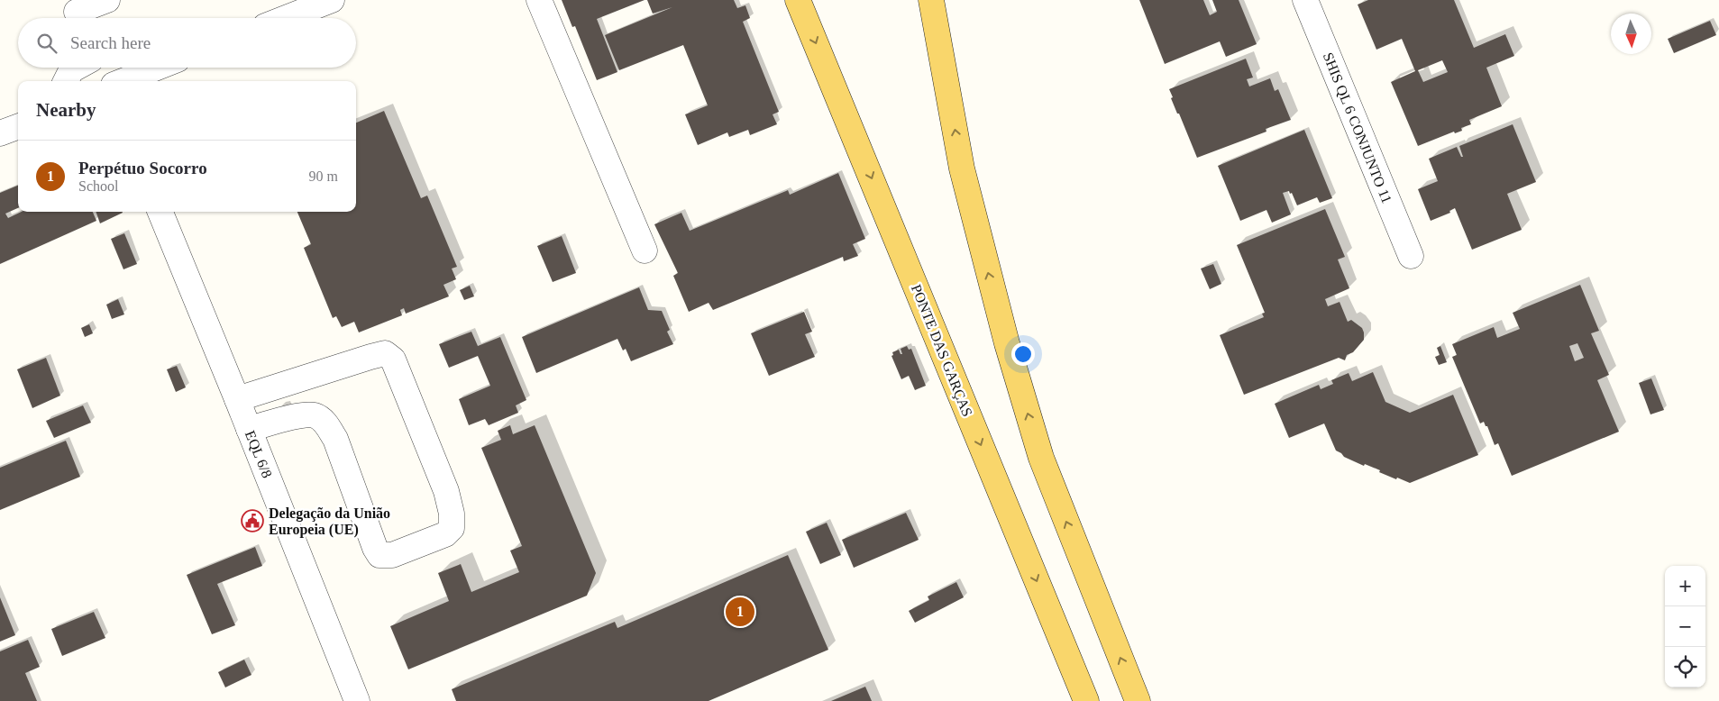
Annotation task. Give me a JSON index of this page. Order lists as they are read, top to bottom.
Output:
{
  "streets": {
    "main road": ["PONTE DAS GARÇAS"],
    "street": ["SHIS QL 6 CONJUNTO 11", "EQL 6/8"]
  },
  "places": {
    "public building": ["Delegação da União Europeia (UE)"]
  },
  "north": "bottom",
  "page": {
    "search": "Search here",
    "heading": "Nearby",
    "list": [
      {
        "mark": "1",
        "name": "Perpétuo Socorro",
        "note": "School",
        "value": "90 m"
      }
    ],
    "map_buttons": ["+", "−"],
    "pins": "1"
  }
}
